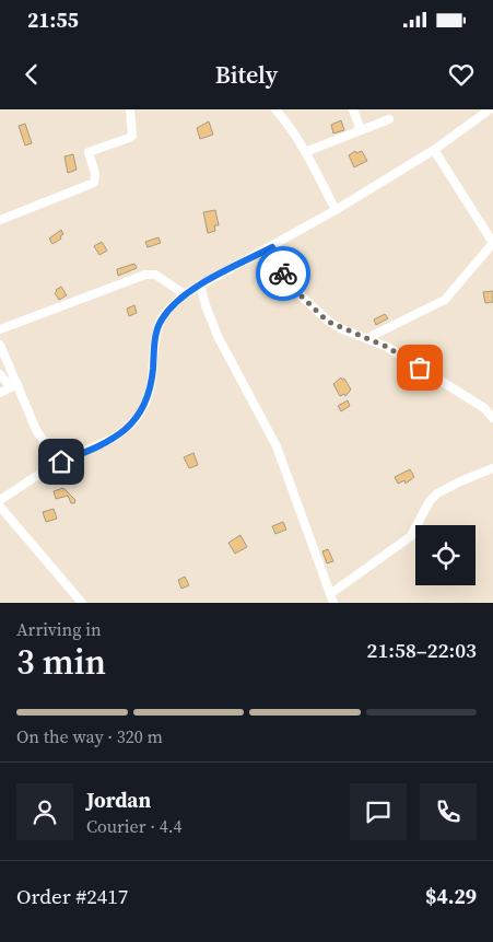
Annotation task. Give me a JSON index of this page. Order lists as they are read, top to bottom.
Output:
{
  "page": {
    "status": "21:55",
    "header": "Bitely",
    "heading": ["3 min", "Arriving in", "21:58–22:03"],
    "panel": [
      "Jordan",
      "Courier · 4.4",
      "Order #2417",
      "$4.29"
    ],
    "bar": "On the way · 320 m"
  }
}
